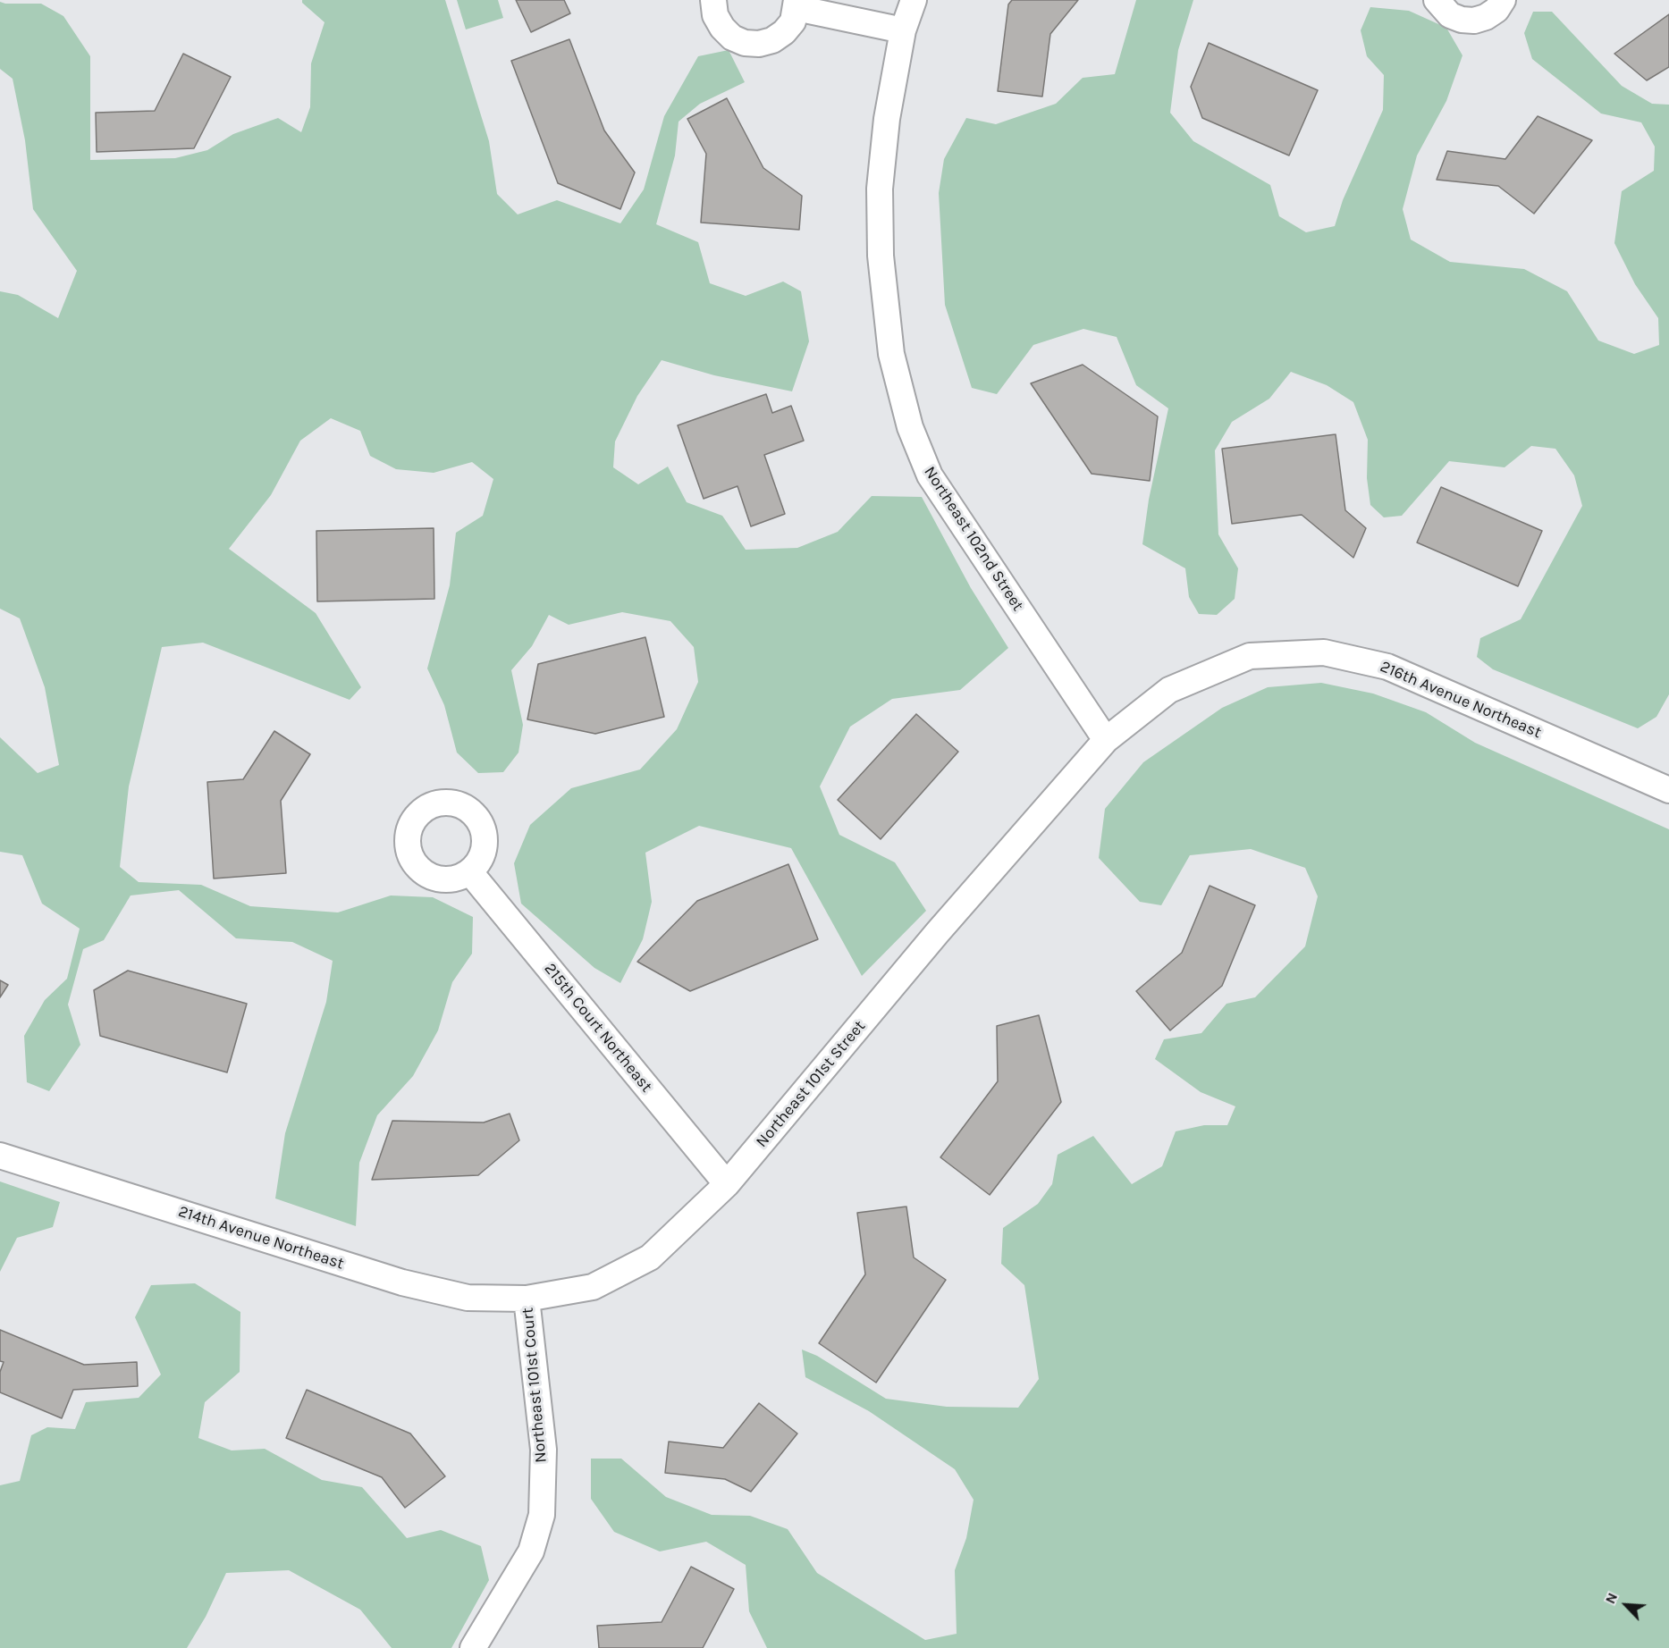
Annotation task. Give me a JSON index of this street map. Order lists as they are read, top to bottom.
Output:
{
  "streets": {
    "street": [
      "Northeast 102nd Street",
      "216th Avenue Northeast",
      "215th Court Northeast",
      "Northeast 101st Street",
      "214th Avenue Northeast",
      "Northeast 101st Court"
    ]
  },
  "crossings": [
    ["Northeast 102nd Street", "216th Avenue Northeast"],
    ["216th Avenue Northeast", "Northeast 101st Street"],
    ["215th Court Northeast", "Northeast 101st Street"],
    ["Northeast 101st Street", "214th Avenue Northeast"],
    ["Northeast 101st Street", "Northeast 101st Court"],
    ["214th Avenue Northeast", "Northeast 101st Court"]
  ],
  "north": "top left"
}
